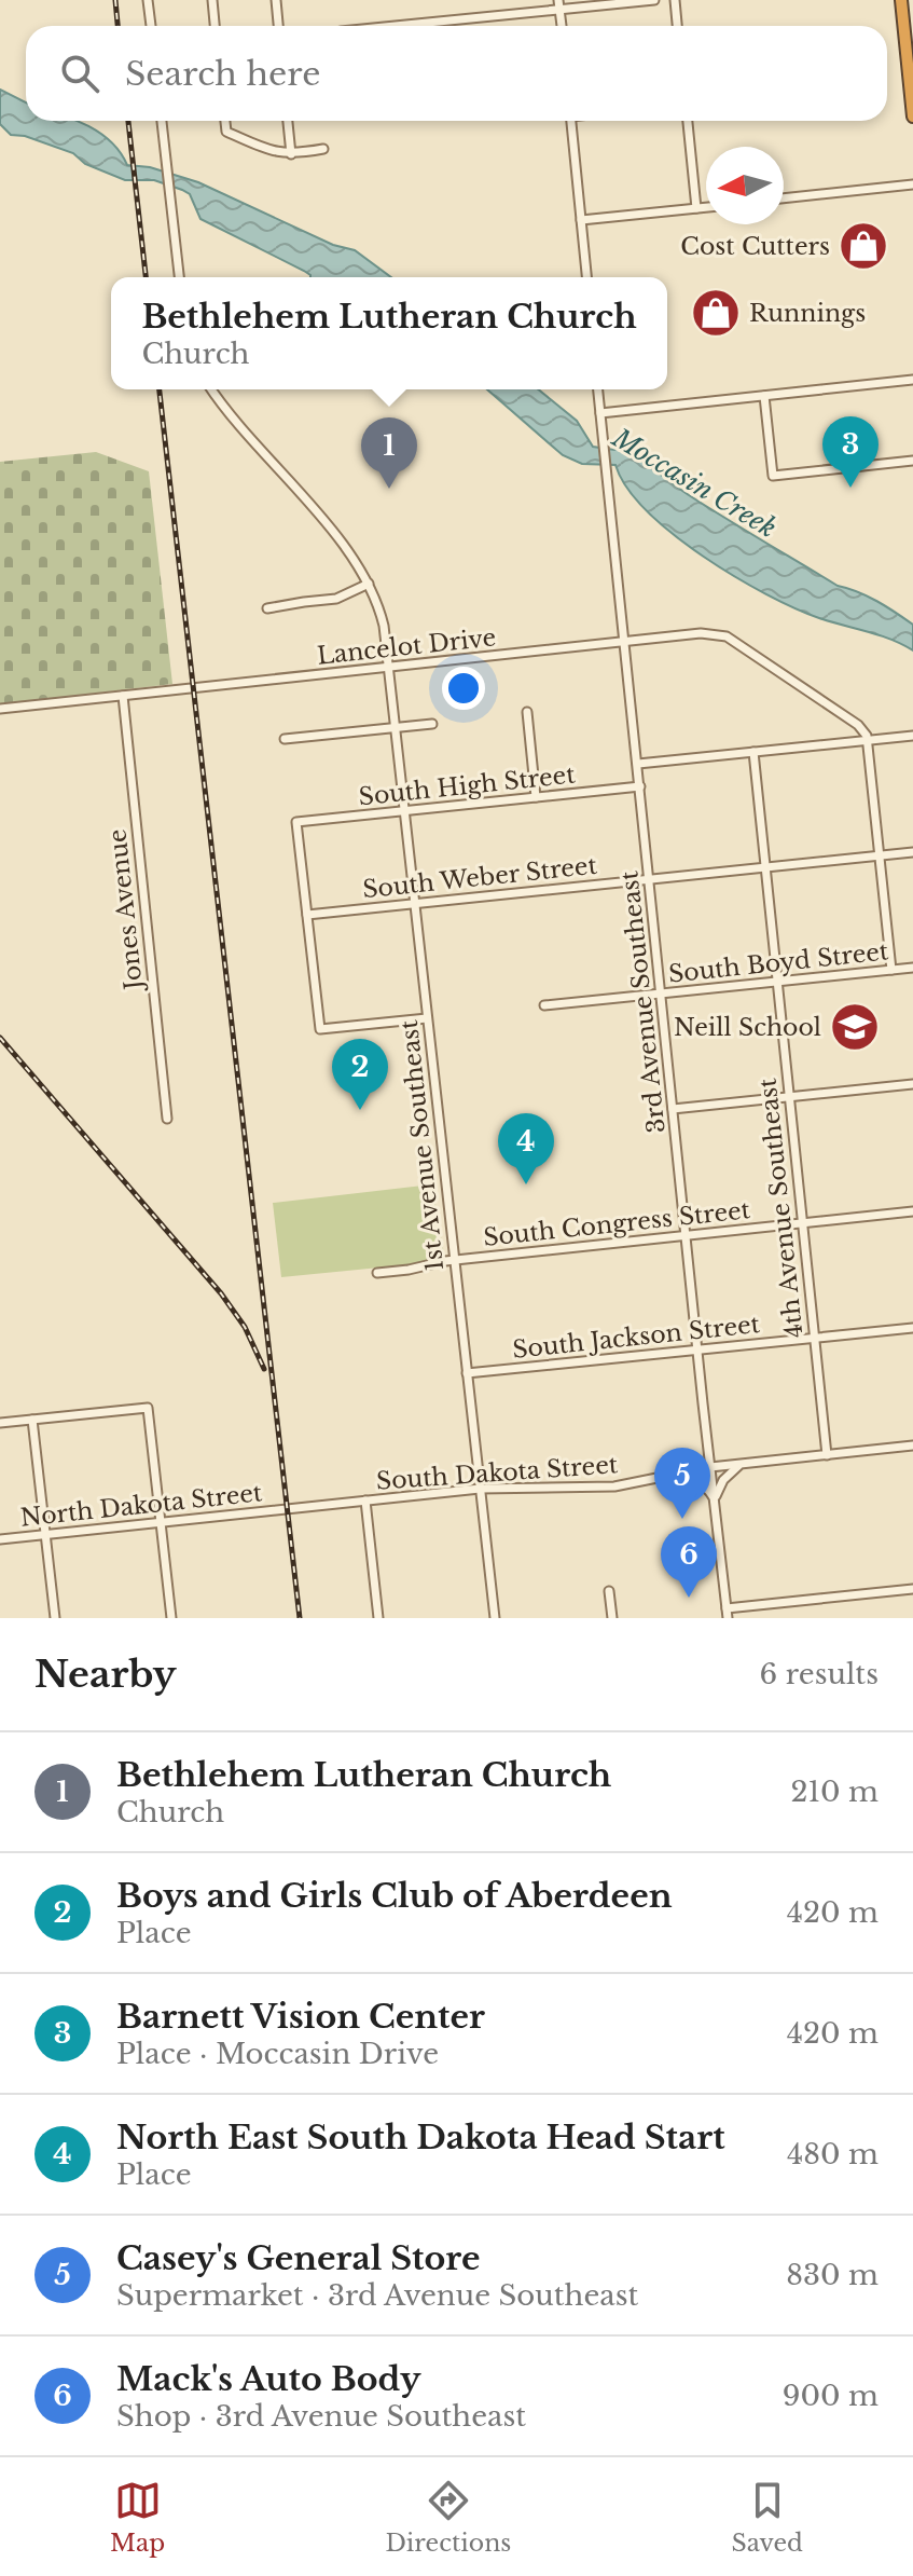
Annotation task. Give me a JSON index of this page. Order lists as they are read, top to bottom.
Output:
{
  "streets": {
    "street": [
      "Lancelot Drive",
      "South High Street",
      "South Weber Street",
      "Jones Avenue",
      "South Boyd Street",
      "3rd Avenue Southeast",
      "1st Avenue Southeast",
      "4th Avenue Southeast",
      "South Congress Street",
      "South Jackson Street",
      "South Dakota Street",
      "North Dakota Street"
    ]
  },
  "crossings": [
    ["Lancelot Drive", "Jones Avenue"],
    ["Lancelot Drive", "3rd Avenue Southeast"],
    ["Lancelot Drive", "1st Avenue Southeast"],
    ["South High Street", "South Weber Street"],
    ["South High Street", "3rd Avenue Southeast"],
    ["South High Street", "1st Avenue Southeast"],
    ["South Weber Street", "3rd Avenue Southeast"],
    ["South Weber Street", "1st Avenue Southeast"],
    ["South Weber Street", "4th Avenue Southeast"],
    ["South Boyd Street", "3rd Avenue Southeast"],
    ["South Boyd Street", "4th Avenue Southeast"],
    ["3rd Avenue Southeast", "South Congress Street"],
    ["3rd Avenue Southeast", "South Jackson Street"],
    ["3rd Avenue Southeast", "South Dakota Street"],
    ["1st Avenue Southeast", "South Congress Street"],
    ["1st Avenue Southeast", "South Jackson Street"],
    ["1st Avenue Southeast", "South Dakota Street"],
    ["4th Avenue Southeast", "South Congress Street"],
    ["4th Avenue Southeast", "South Jackson Street"],
    ["4th Avenue Southeast", "South Dakota Street"],
    ["South Dakota Street", "North Dakota Street"]
  ],
  "water": ["Moccasin Creek"],
  "places": {
    "shop": ["Cost Cutters", "Runnings"],
    "school or university": ["Neill School"]
  },
  "north": "left",
  "page": {
    "search": "Search here",
    "popup": ["Bethlehem Lutheran Church", "Church"],
    "pins": [
      "3",
      "1",
      "2",
      "4",
      "5",
      "6"
    ],
    "heading": ["Nearby", "6 results"],
    "list": [
      {
        "mark": "1",
        "name": "Bethlehem Lutheran Church",
        "note": "Church",
        "value": "210 m"
      },
      {
        "mark": "2",
        "name": "Boys and Girls Club of Aberdeen",
        "note": "Place",
        "value": "420 m"
      },
      {
        "mark": "3",
        "name": "Barnett Vision Center",
        "note": "Place · Moccasin Drive",
        "value": "420 m"
      },
      {
        "mark": "4",
        "name": "North East South Dakota Head Start",
        "note": "Place",
        "value": "480 m"
      },
      {
        "mark": "5",
        "name": "Casey's General Store",
        "note": "Supermarket · 3rd Avenue Southeast",
        "value": "830 m"
      },
      {
        "mark": "6",
        "name": "Mack's Auto Body",
        "note": "Shop · 3rd Avenue Southeast",
        "value": "900 m"
      }
    ],
    "nav": ["Map", "Directions", "Saved"]
  }
}
